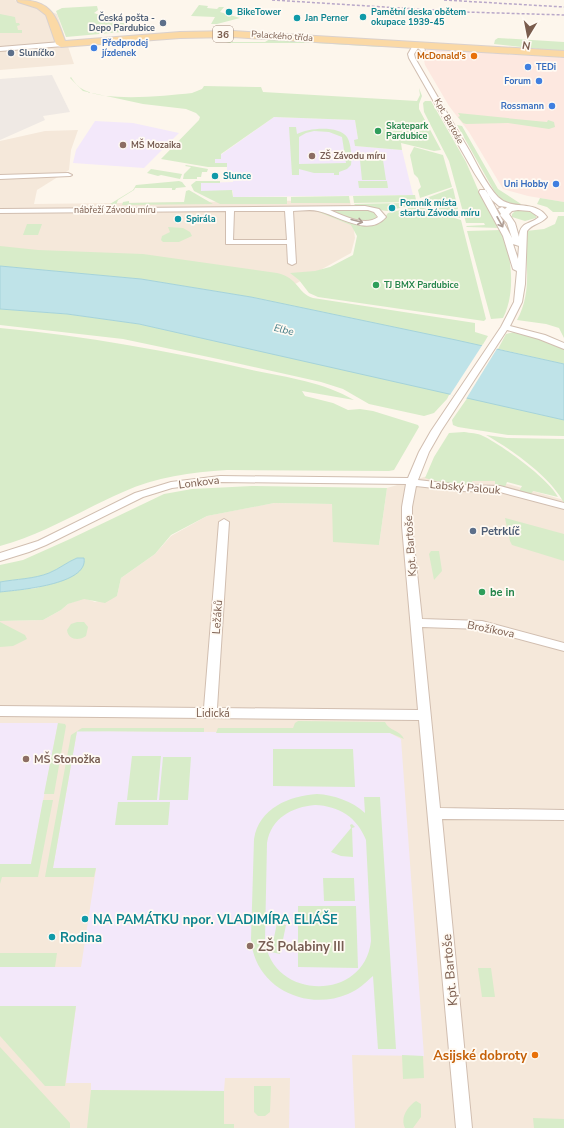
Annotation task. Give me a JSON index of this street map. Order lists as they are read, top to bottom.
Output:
{
  "streets": {
    "main road": ["36", "Palackého třída"],
    "street": [
      "Kpt. Bartoše",
      "nábřeží Závodu míru",
      "Lonkova",
      "Labský Palouk",
      "Ležáků",
      "Brožíkova",
      "Lidická"
    ]
  },
  "crossings": [
    ["Palackého třída", "Kpt. Bartoše"],
    ["Kpt. Bartoše", "Lonkova"],
    ["Kpt. Bartoše", "Labský Palouk"],
    ["Kpt. Bartoše", "Brožíkova"],
    ["Kpt. Bartoše", "Lidická"],
    ["Lonkova", "Labský Palouk"],
    ["Ležáků", "Lidická"]
  ],
  "water": ["Elbe"],
  "places": [
    "BikeTower",
    "Pamětní deska obětem okupace 1939-45",
    "Jan Perner",
    "Česká pošta - Depo Pardubice",
    "Předprodej jízdenek",
    "Sluníčko",
    "McDonald's",
    "TEDi",
    "Forum",
    "Rossmann",
    "Skatepark Pardubice",
    "MŠ Mozaika",
    "ZŠ Závodu míru",
    "Slunce",
    "Uni Hobby",
    "Pomník místa startu Závodu míru",
    "Spirála",
    "TJ BMX Pardubice",
    "Petrklíč",
    "be in",
    "MŠ Stonožka",
    "NA PAMÁTKU npor. VLADIMÍRA ELIÁŠE",
    "Rodina",
    "ZŠ Polabiny III",
    "Asijské dobroty"
  ],
  "north": "bottom"
}
